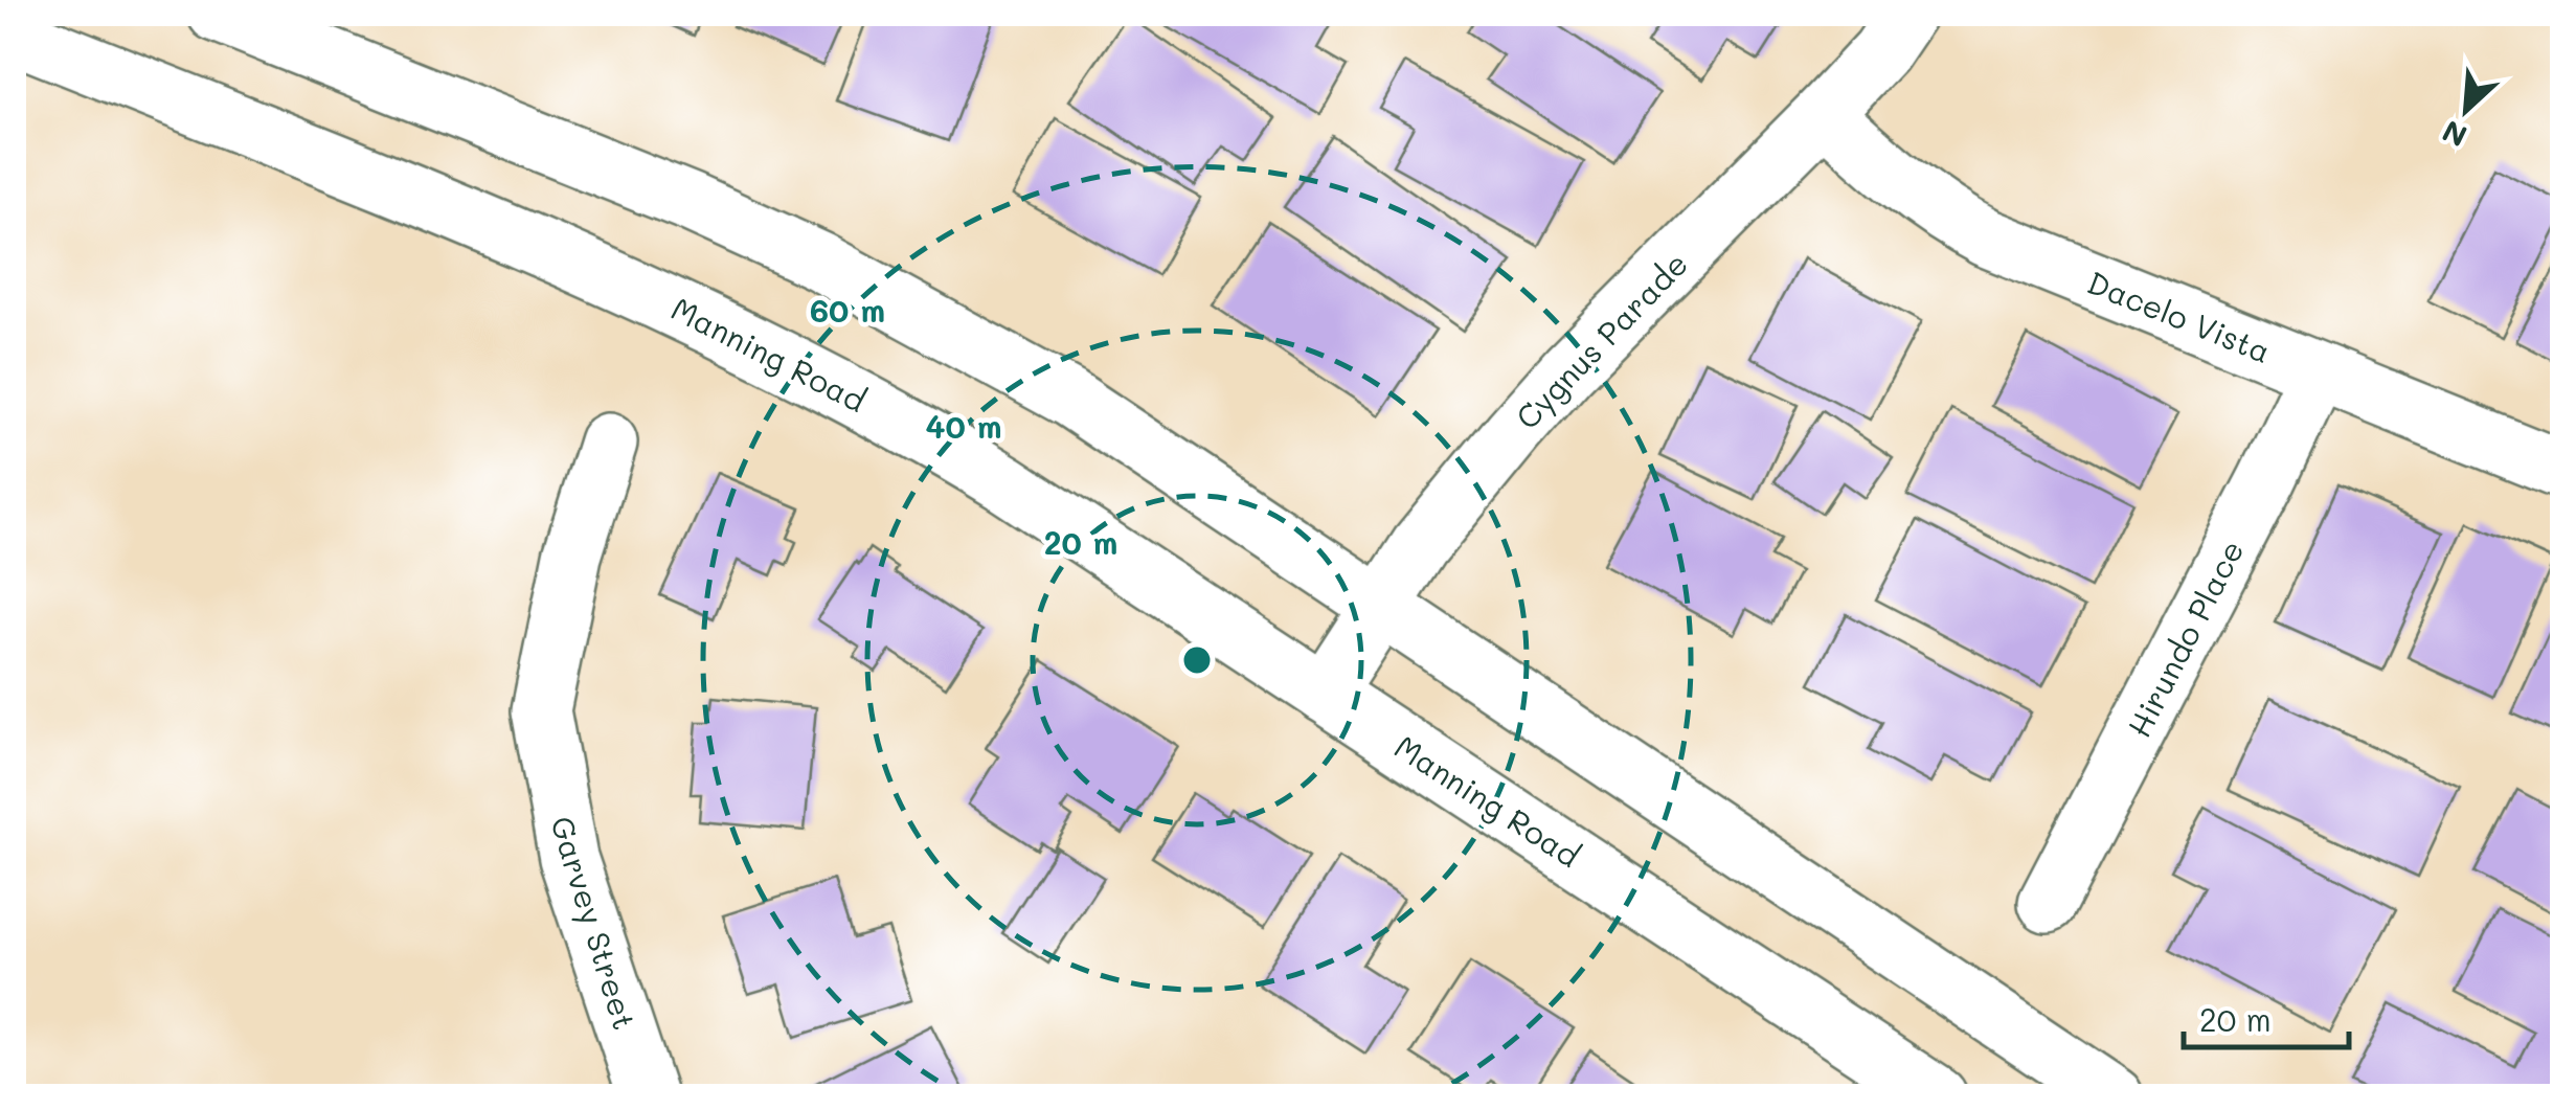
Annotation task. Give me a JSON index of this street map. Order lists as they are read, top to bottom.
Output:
{
  "streets": {
    "main road": [
      "Dacelo Vista",
      "Cygnus Parade",
      "Manning Road",
      "Hirundo Place",
      "Garvey Street"
    ]
  },
  "crossings": [
    ["Dacelo Vista", "Cygnus Parade"],
    ["Dacelo Vista", "Hirundo Place"],
    ["Cygnus Parade", "Manning Road"]
  ],
  "scale_bar": "20 m",
  "north": "bottom left",
  "rings": ["60 m", "40 m", "20 m"]
}
